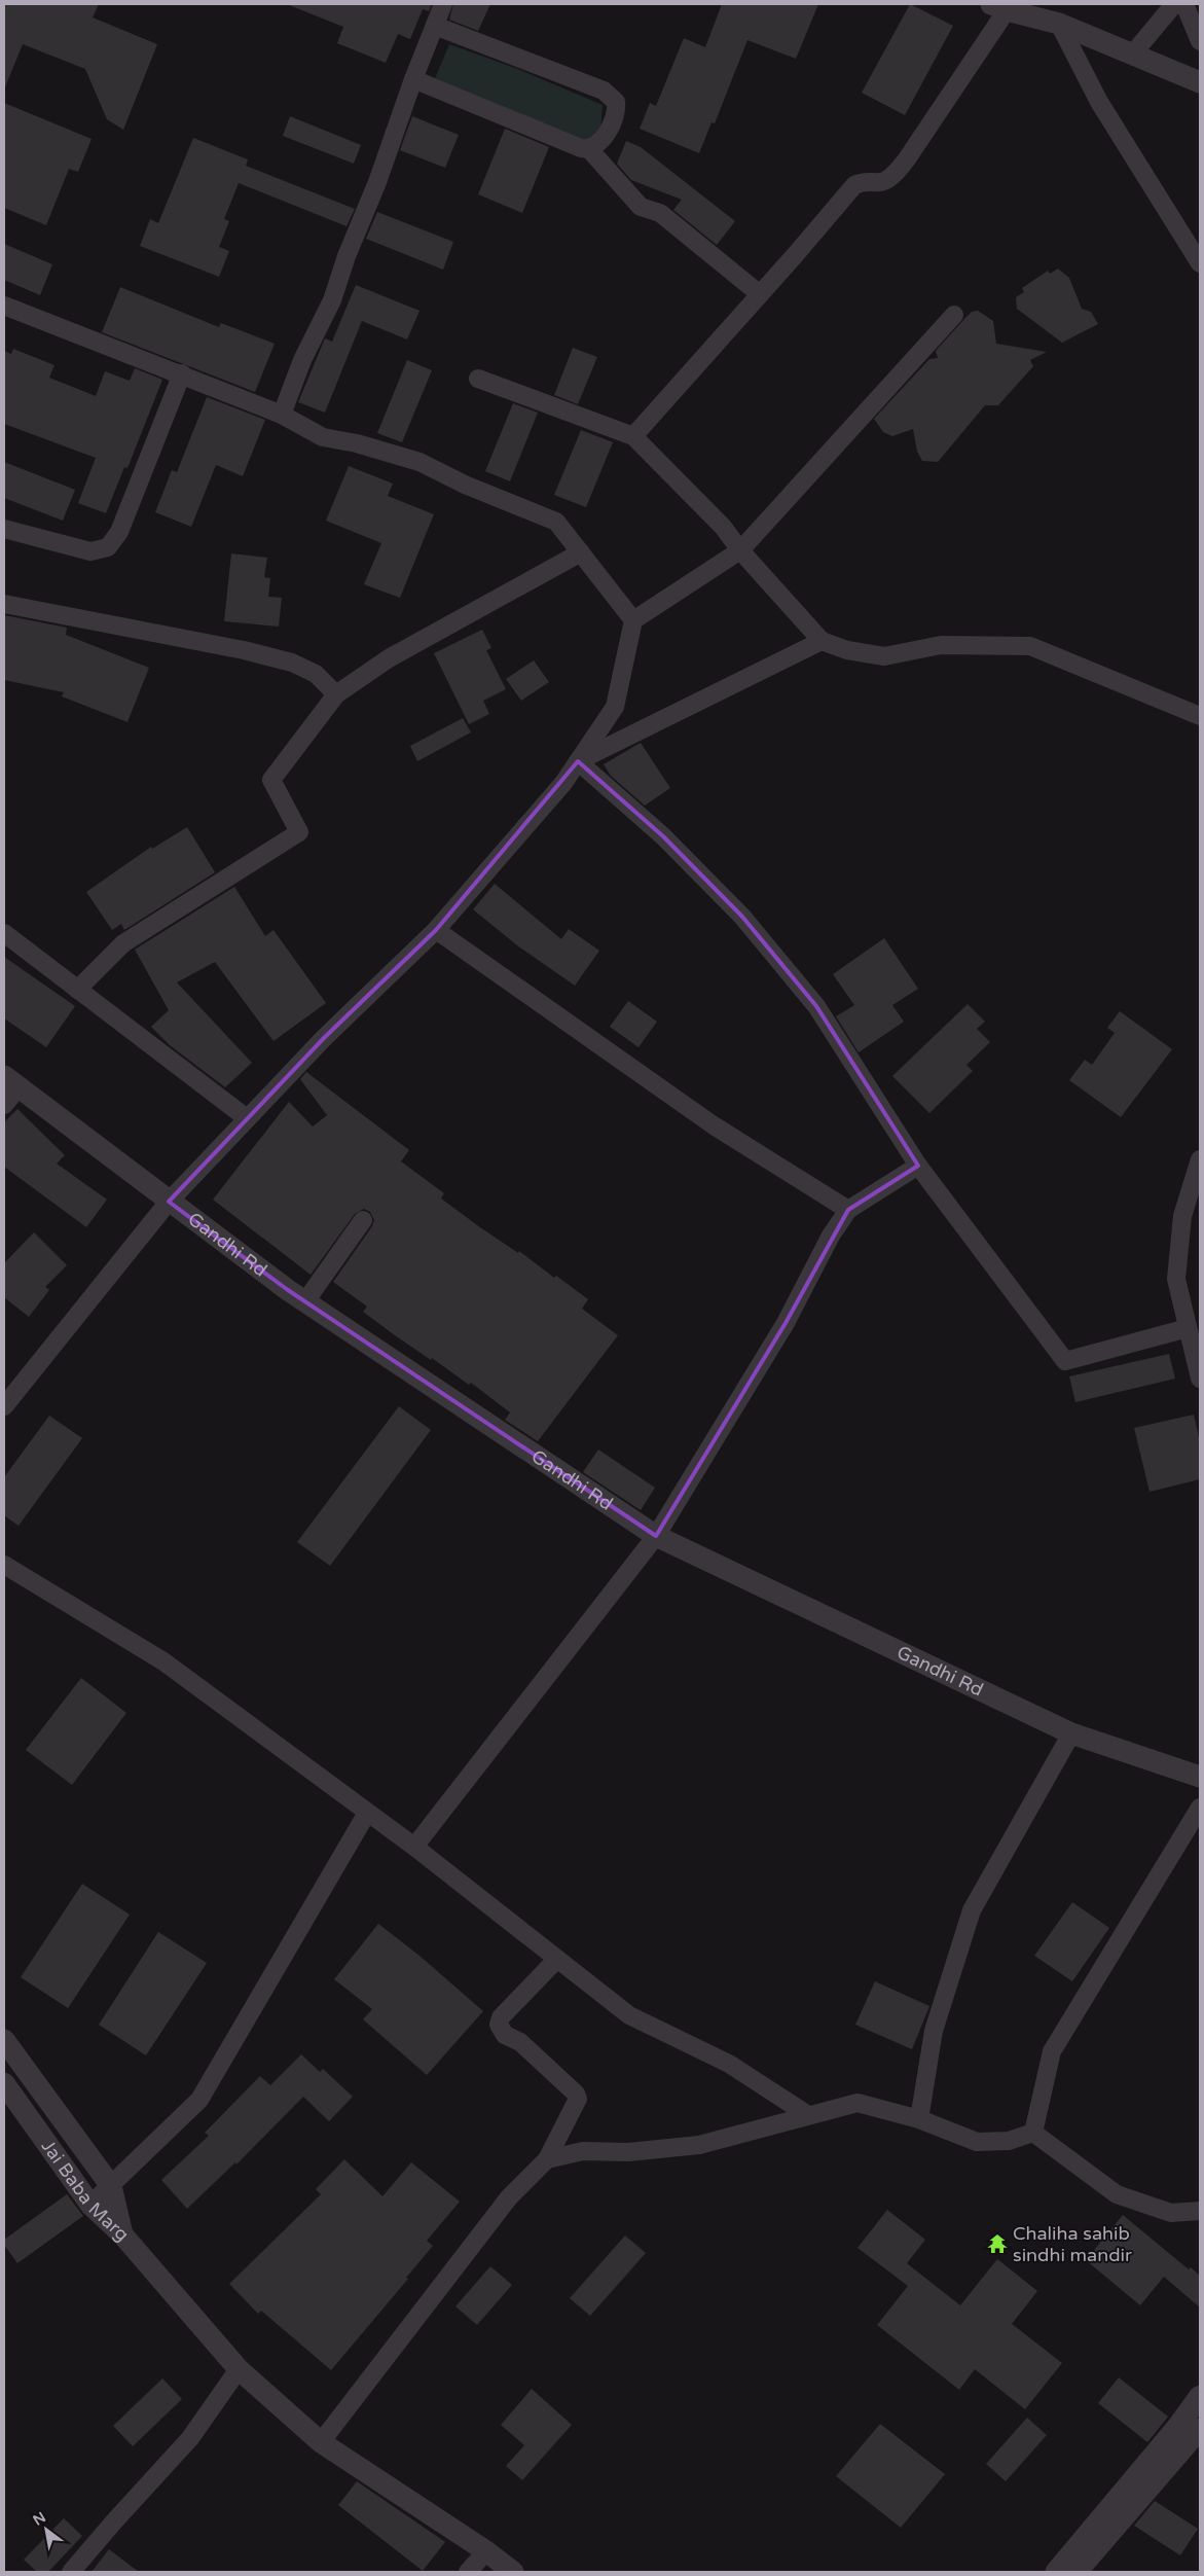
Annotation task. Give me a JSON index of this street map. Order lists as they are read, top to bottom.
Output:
{
  "streets": {
    "street": ["Gandhi Rd", "Jai Baba Marg"]
  },
  "places": {
    "temple": ["Chaliha sahib sindhi mandir"]
  },
  "north": "top left"
}
